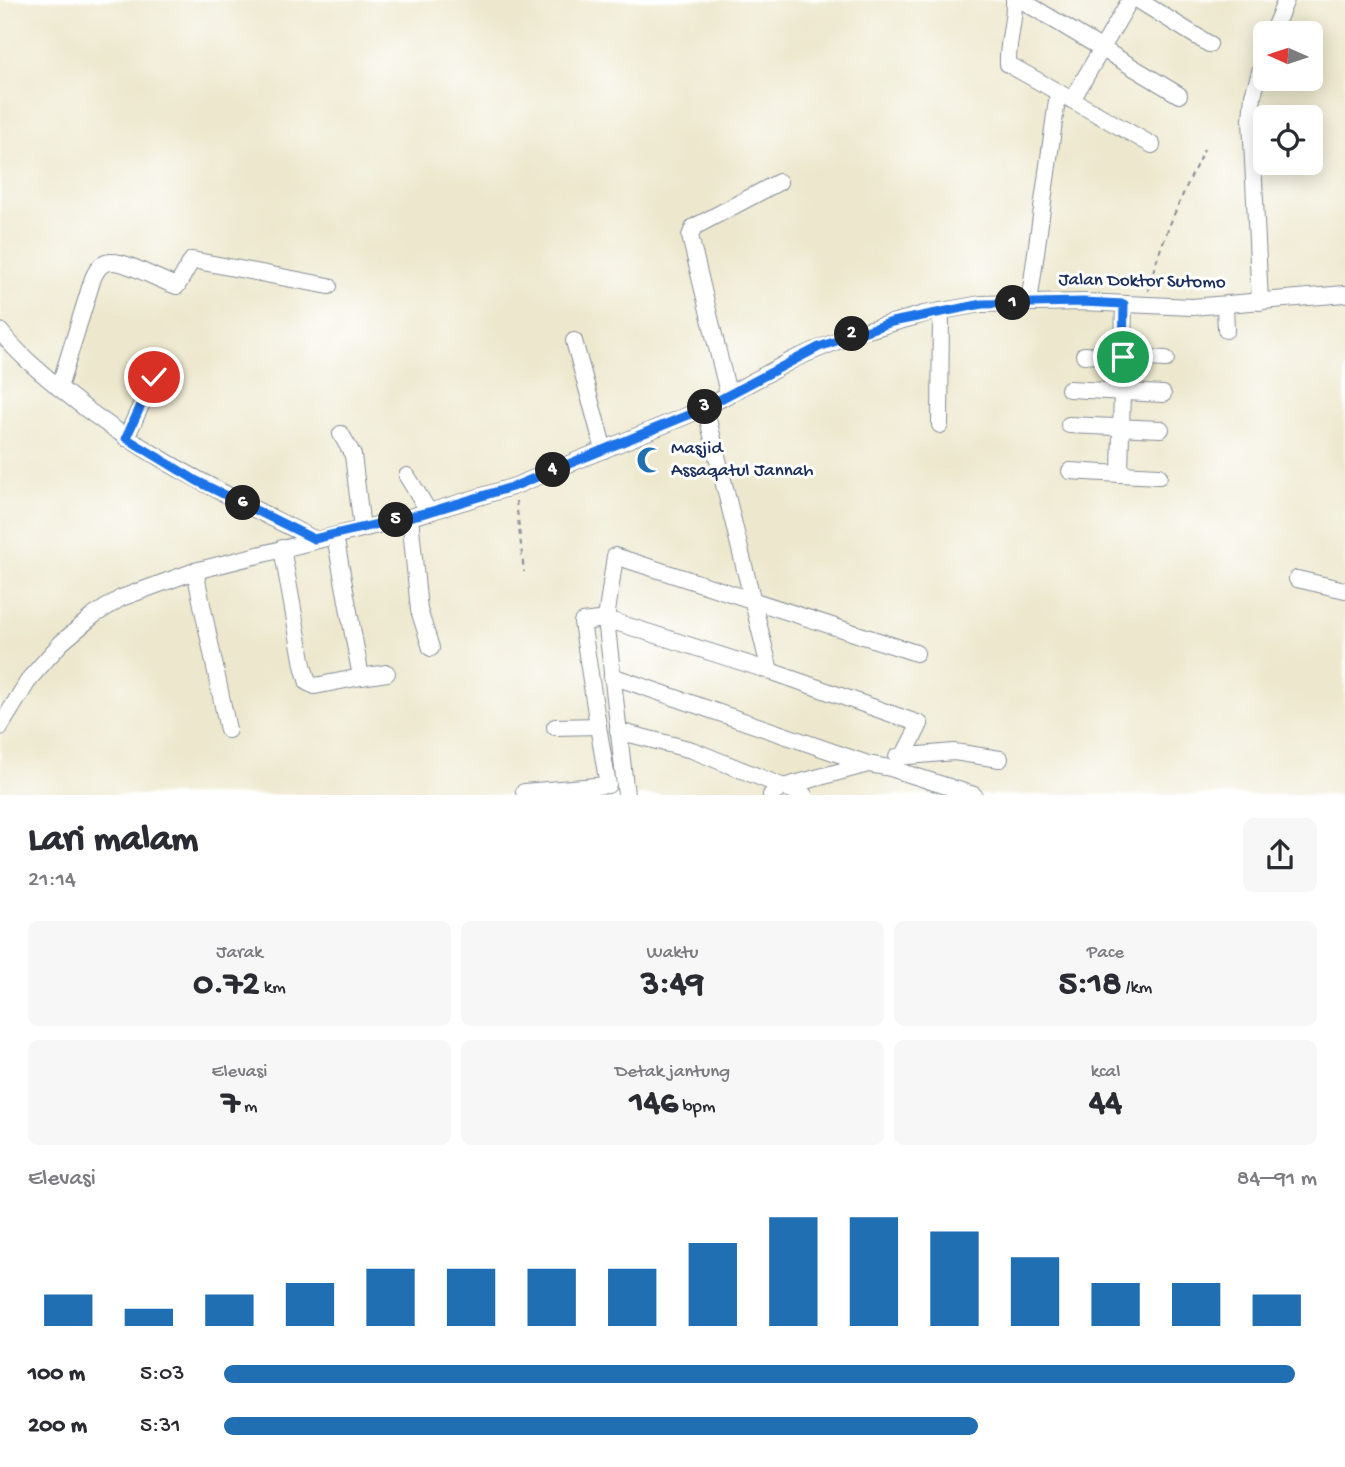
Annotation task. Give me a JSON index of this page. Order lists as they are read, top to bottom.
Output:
{
  "streets": {
    "street": ["Jalan Doktor Sutomo"]
  },
  "places": {
    "mosque": ["Masjid Assaqatul Jannah"]
  },
  "north": "left",
  "page": {
    "pins": [
      "1",
      "2",
      "3",
      "4",
      "6",
      "5"
    ],
    "heading": ["Lari malam", "21:14"],
    "stats": [
      ["Jarak", "0.72 km"],
      ["Waktu", "3:49"],
      ["Pace", "5:18 /km"],
      ["Elevasi", "7 m"],
      ["Detak jantung", "146 bpm"],
      ["kcal", "44"]
    ],
    "chart": ["Elevasi", "84–91 m"],
    "list": [
      {
        "name": "100 m",
        "note": "5:03"
      },
      {
        "name": "200 m",
        "note": "5:31"
      }
    ]
  }
}
